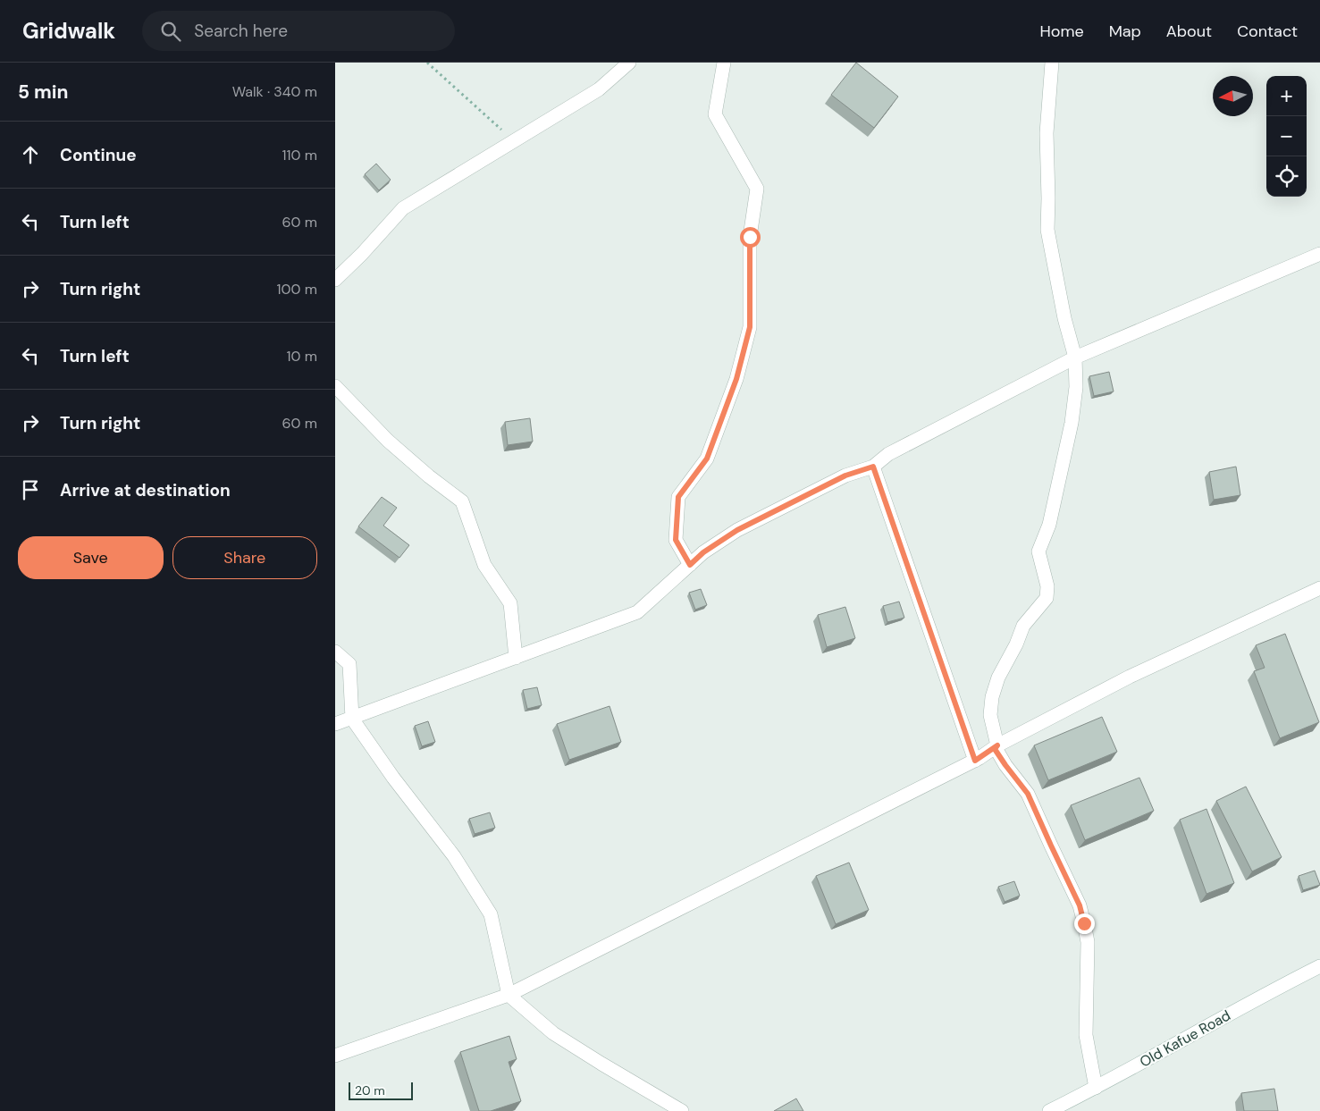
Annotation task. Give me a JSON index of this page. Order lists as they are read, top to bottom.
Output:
{
  "streets": {
    "street": ["Old Kafue Road"]
  },
  "scale_bar": "20 m",
  "north": "left",
  "page": {
    "header": "Gridwalk",
    "search": "Search here",
    "nav": [
      "Home",
      "Map",
      "About",
      "Contact"
    ],
    "heading": ["5 min", "Walk · 340 m"],
    "map_buttons": ["+", "−"],
    "list": [
      ["Continue", "110 m"],
      ["Turn left", "60 m"],
      ["Turn right", "100 m"],
      ["Turn left", "10 m"],
      ["Turn right", "60 m"],
      "Arrive at destination"
    ],
    "buttons": ["Save", "Share"],
    "scale": "20 m"
  }
}
